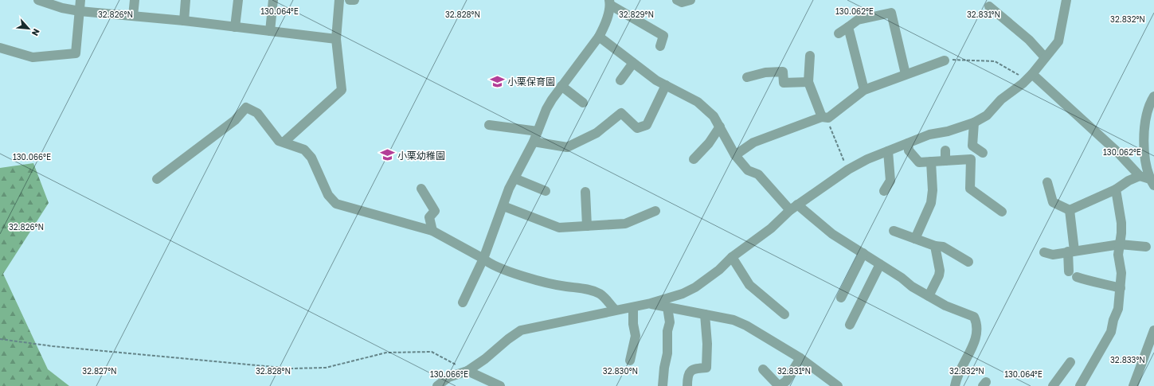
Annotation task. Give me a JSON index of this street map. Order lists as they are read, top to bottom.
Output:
{
  "places": {
    "school or university": ["小栗保育園", "小栗幼稚園"]
  },
  "north": "bottom right",
  "coordinates": [
    "130.062°E",
    "130.064°E",
    "32.826°N",
    "32.828°N",
    "32.829°N",
    "32.831°N",
    "32.832°N",
    "130.066°E",
    "32.833°N",
    "32.827°N",
    "32.830°N"
  ]
}
